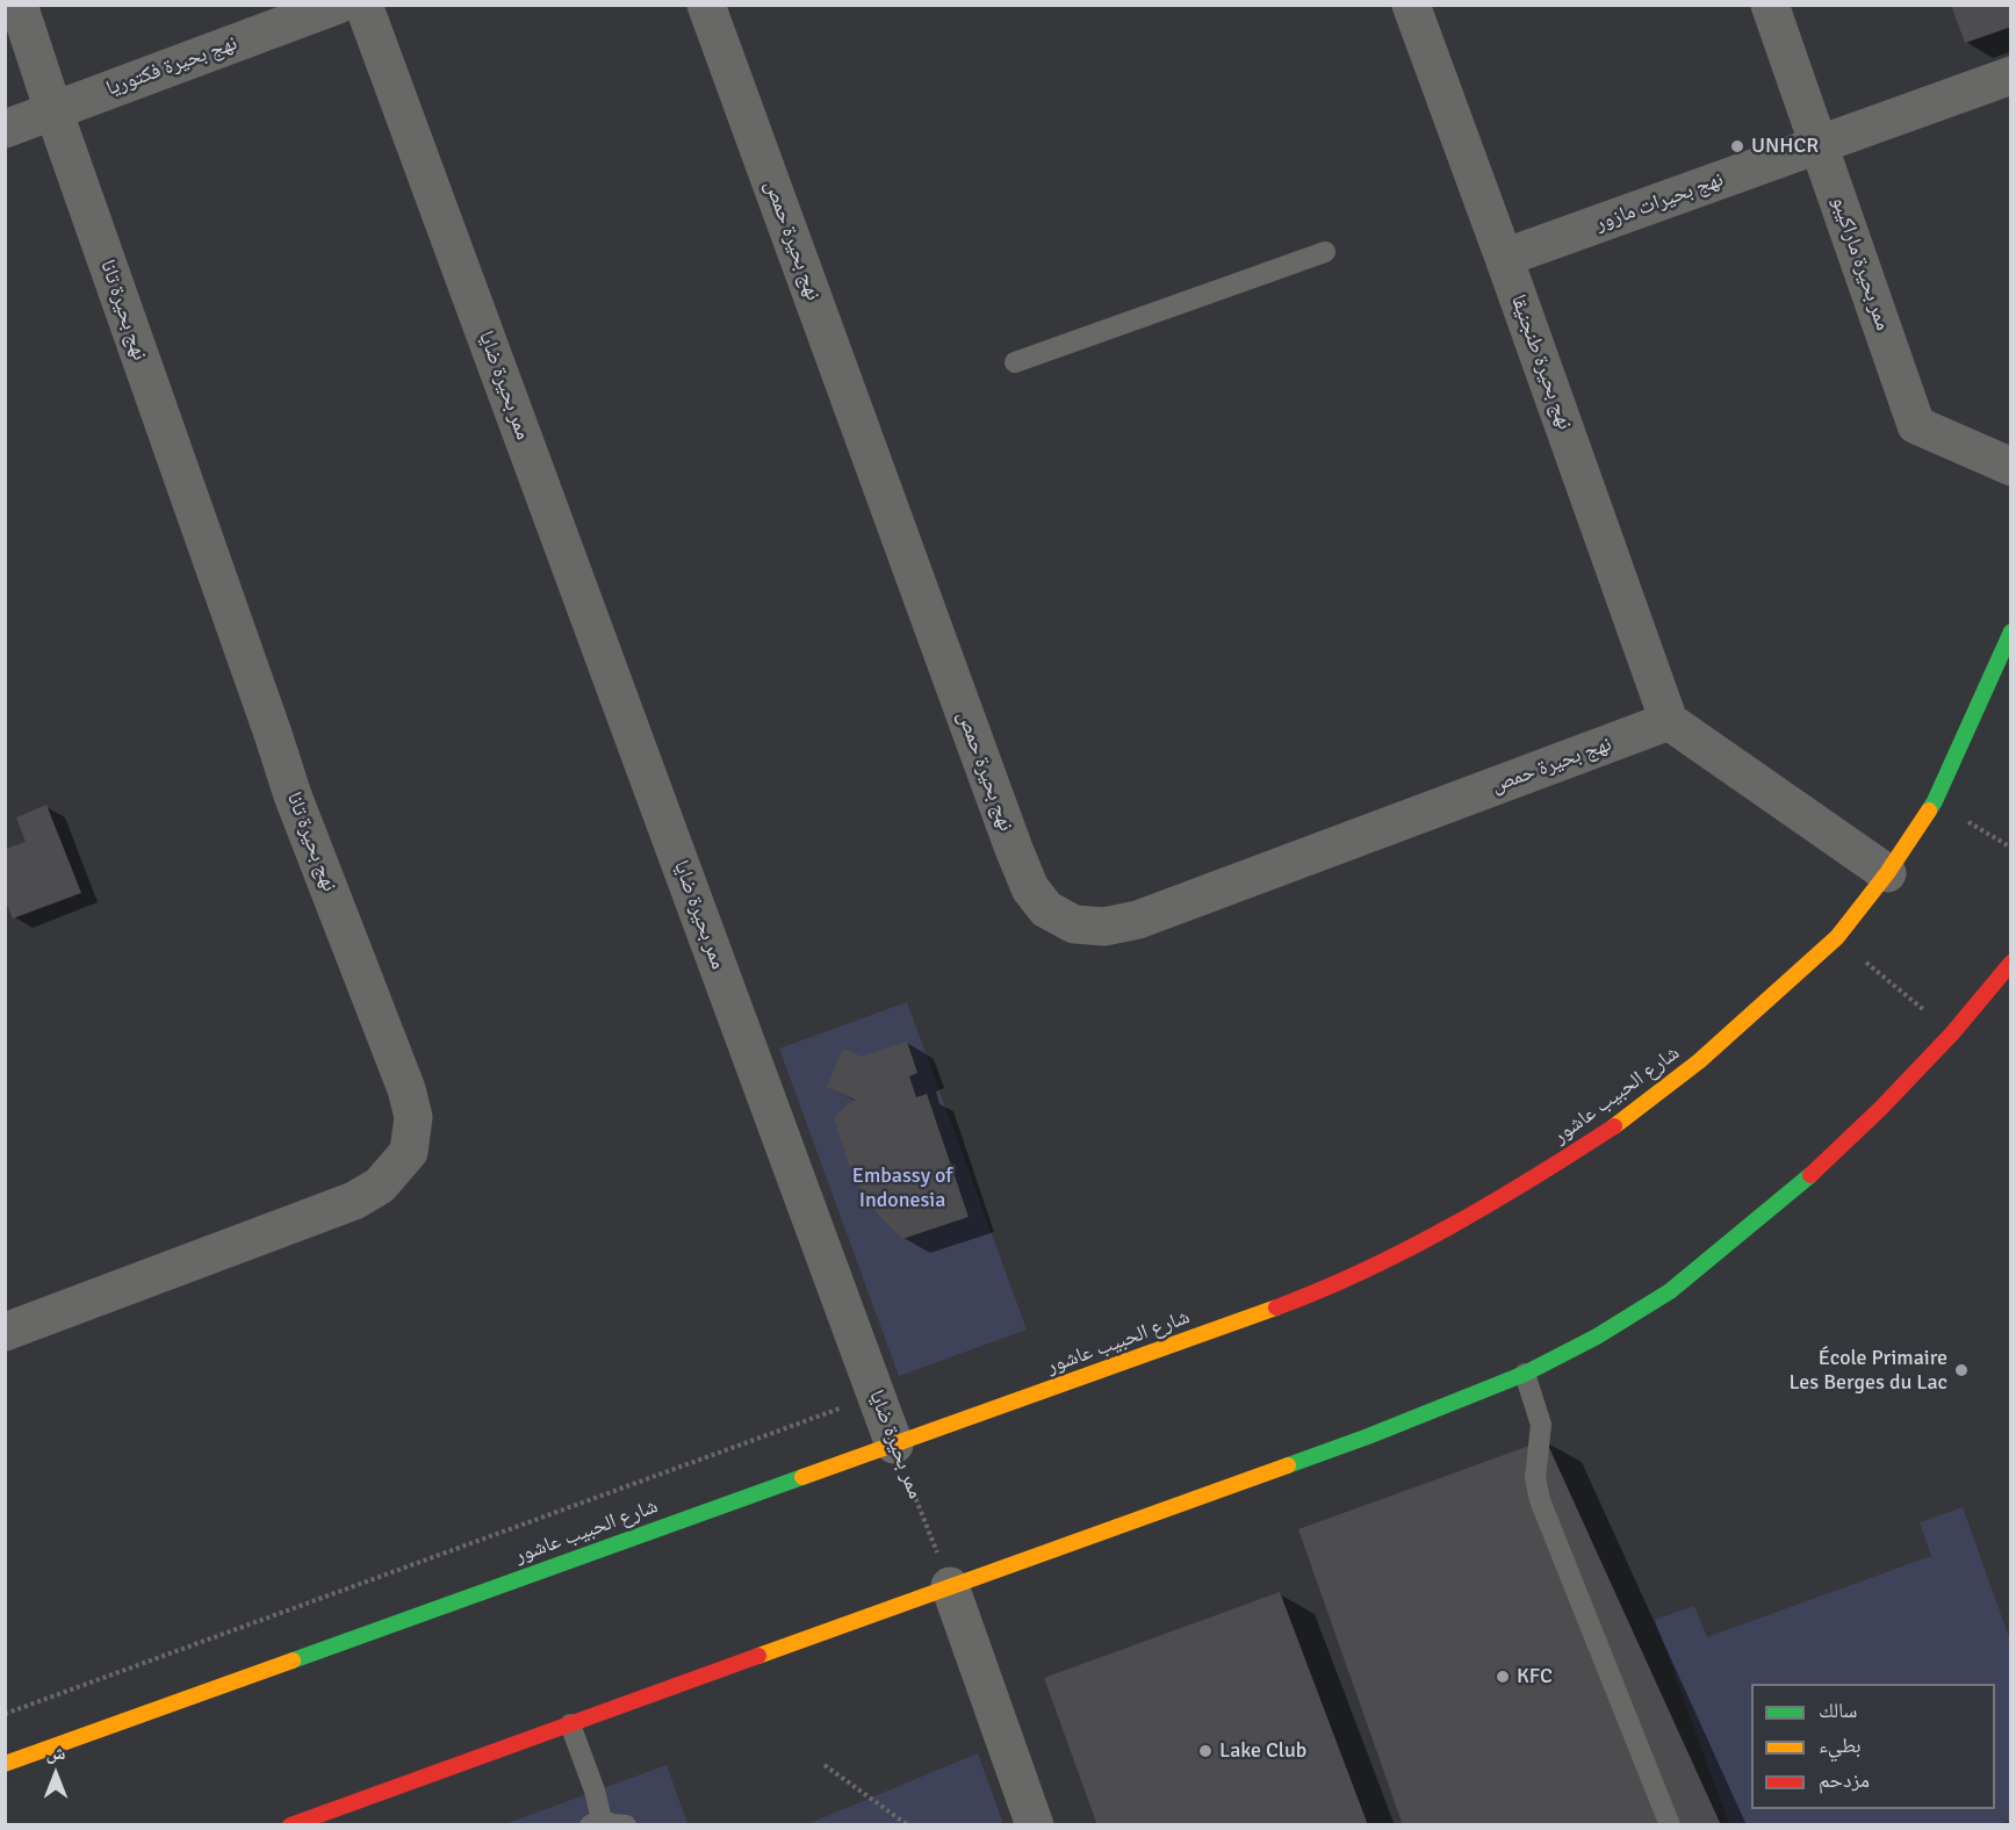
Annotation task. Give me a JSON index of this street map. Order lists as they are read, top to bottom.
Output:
{
  "streets": {
    "main road": ["شارع الحبيب عاشور"],
    "street": [
      "نهج بحيرة فكتوريا",
      "نهج بحيرات مازور",
      "نهج بحيرة حمص",
      "ممر بحيرة ماراكيبو",
      "نهج بحيرة تانا",
      "نهج بحيرة طنجنيقا",
      "ممر بحيرة ضايا"
    ]
  },
  "crossings": [
    ["نهج بحيرة فكتوريا", "نهج بحيرة تانا"],
    ["نهج بحيرات مازور", "ممر بحيرة ماراكيبو"],
    ["نهج بحيرات مازور", "نهج بحيرة طنجنيقا"],
    ["نهج بحيرة حمص", "نهج بحيرة طنجنيقا"],
    ["ممر بحيرة ضايا", "شارع الحبيب عاشور"]
  ],
  "parks": ["Embassy of Indonesia"],
  "places": [
    "UNHCR",
    "École Primaire Les Berges du Lac",
    "KFC",
    "Lake Club"
  ],
  "legend": ["سالك", "بطيء", "مزدحم"],
  "north": "top"
}
